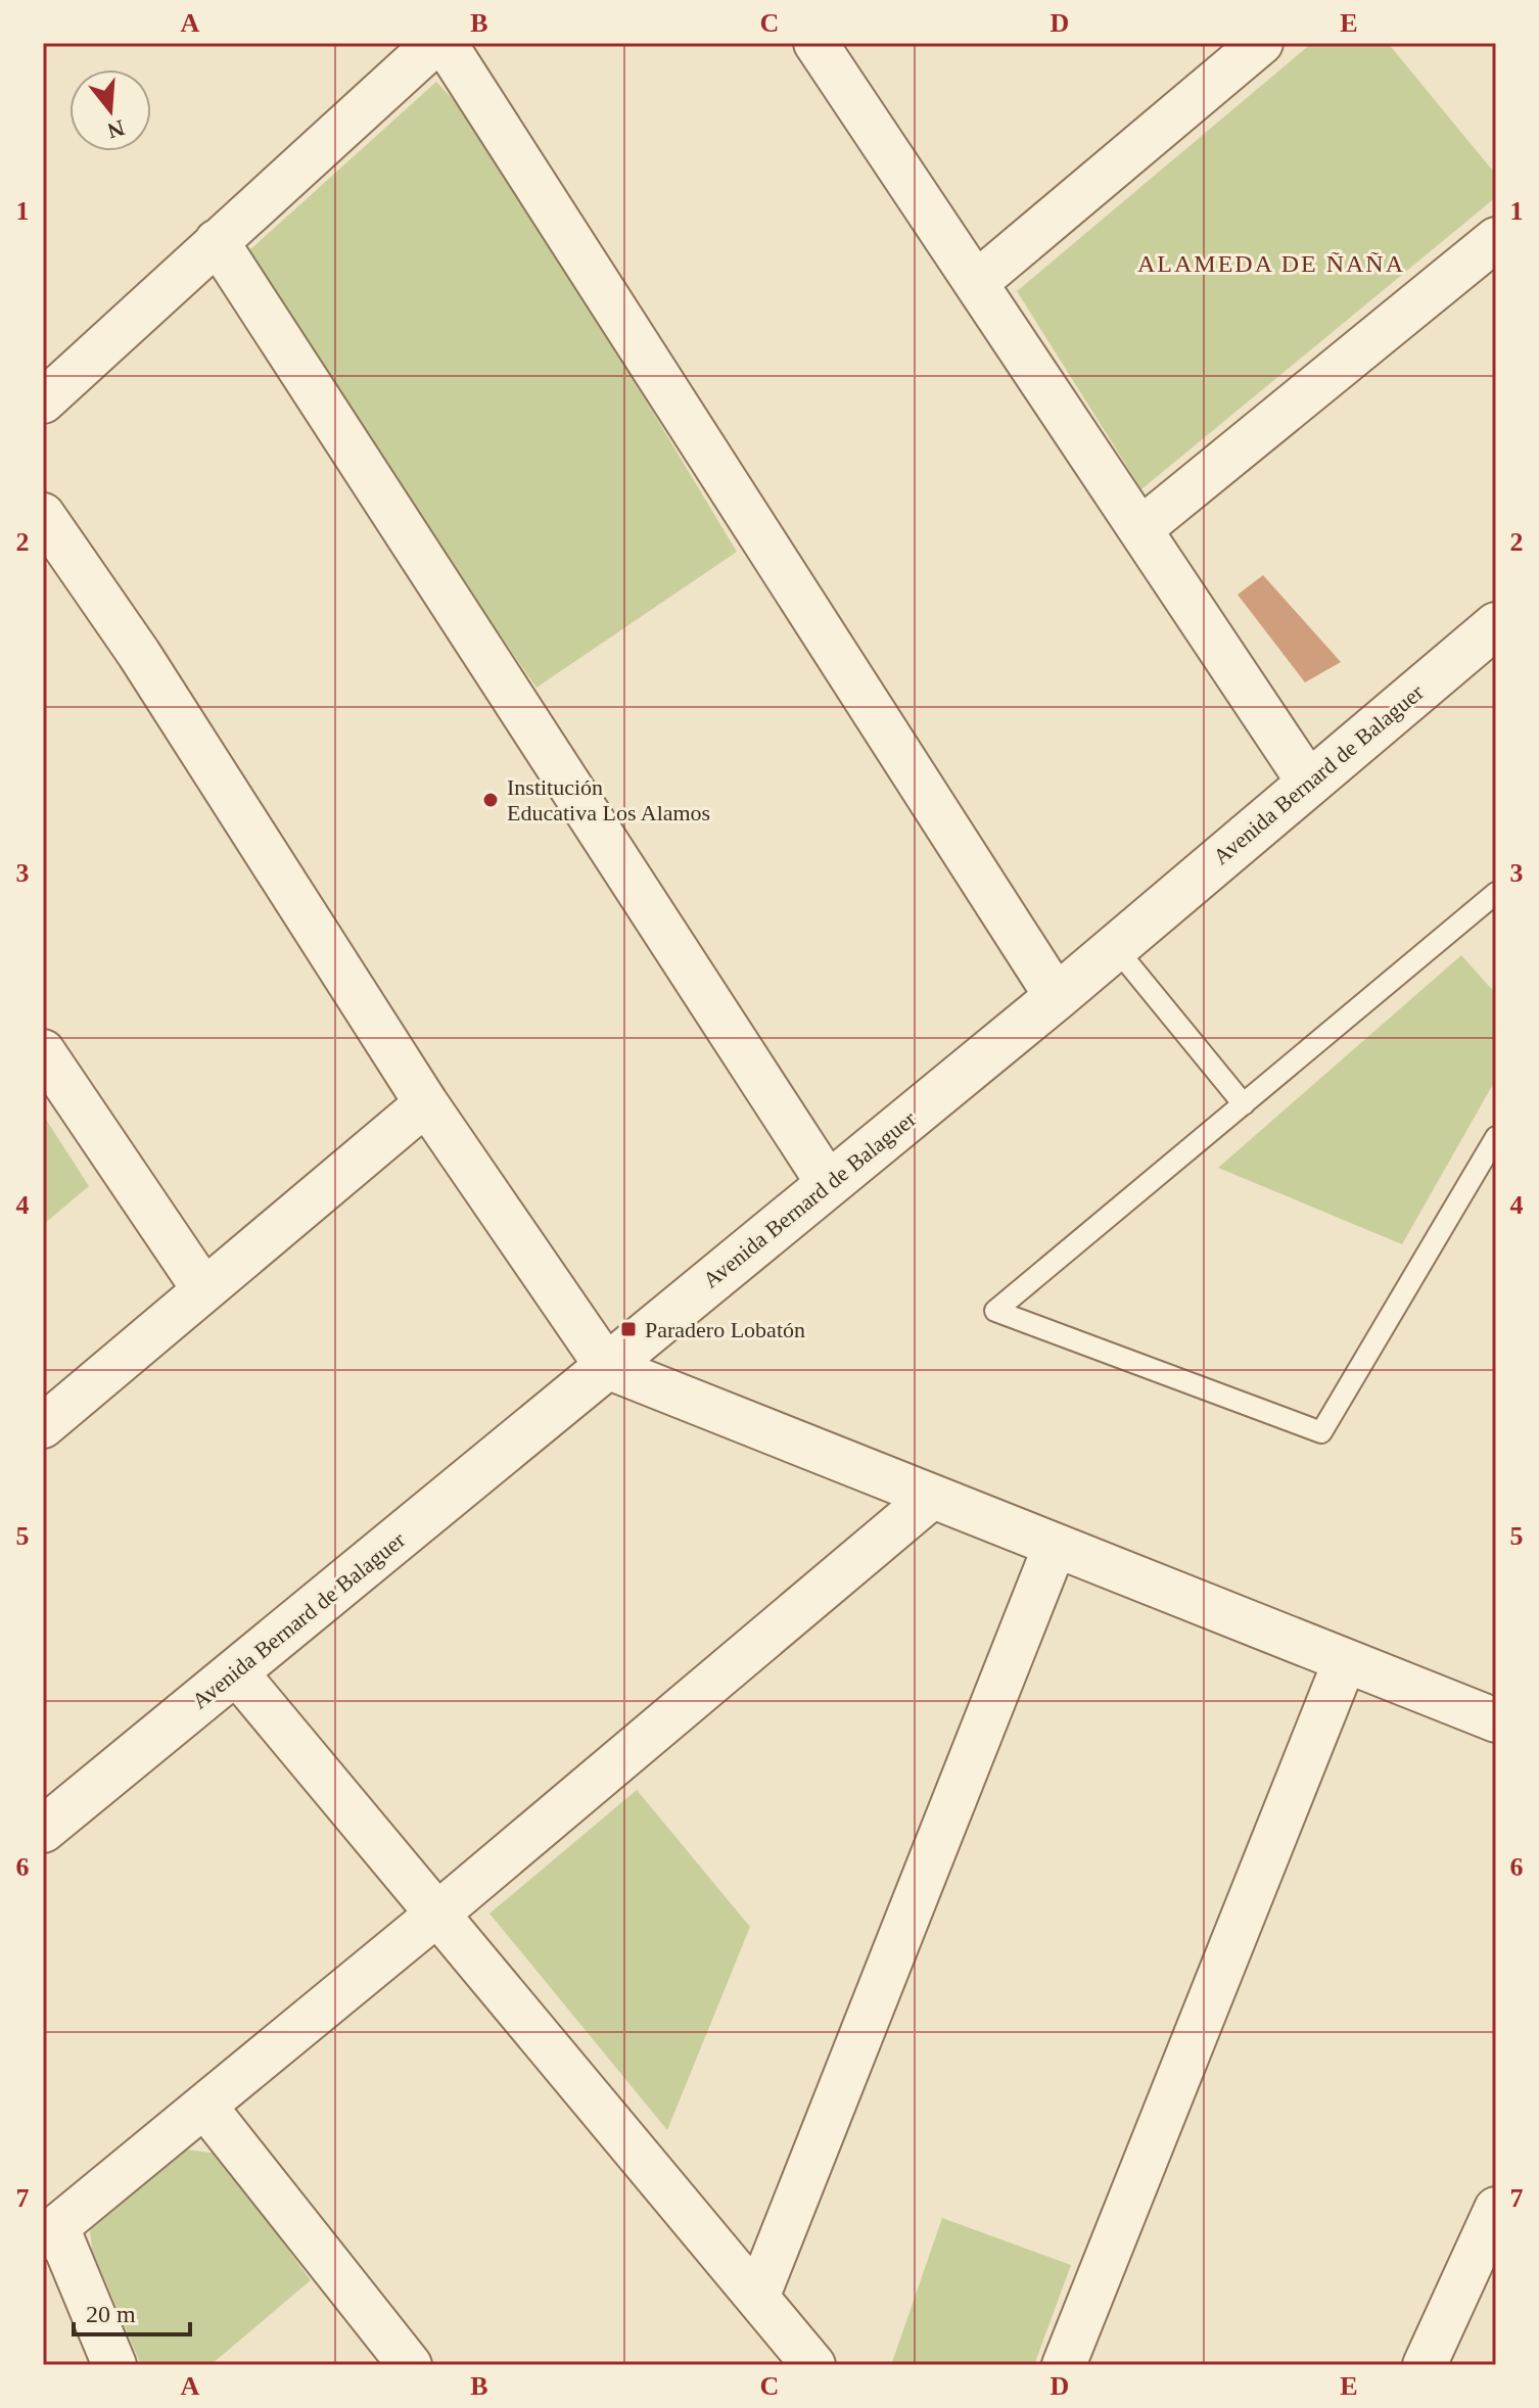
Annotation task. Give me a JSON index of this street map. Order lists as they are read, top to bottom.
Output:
{
  "streets": {
    "street": ["Avenida Bernard de Balaguer"]
  },
  "districts": ["ALAMEDA DE ÑAÑA"],
  "places": {
    "other": ["Institución Educativa Los Alamos"],
    "transit": ["Paradero Lobatón"]
  },
  "scale_bar": "20 m",
  "north": "bottom",
  "grid": {
    "columns": [
      "A",
      "B",
      "C",
      "D",
      "E"
    ],
    "rows": [
      "1",
      "2",
      "3",
      "4",
      "5",
      "6",
      "7"
    ]
  }
}
